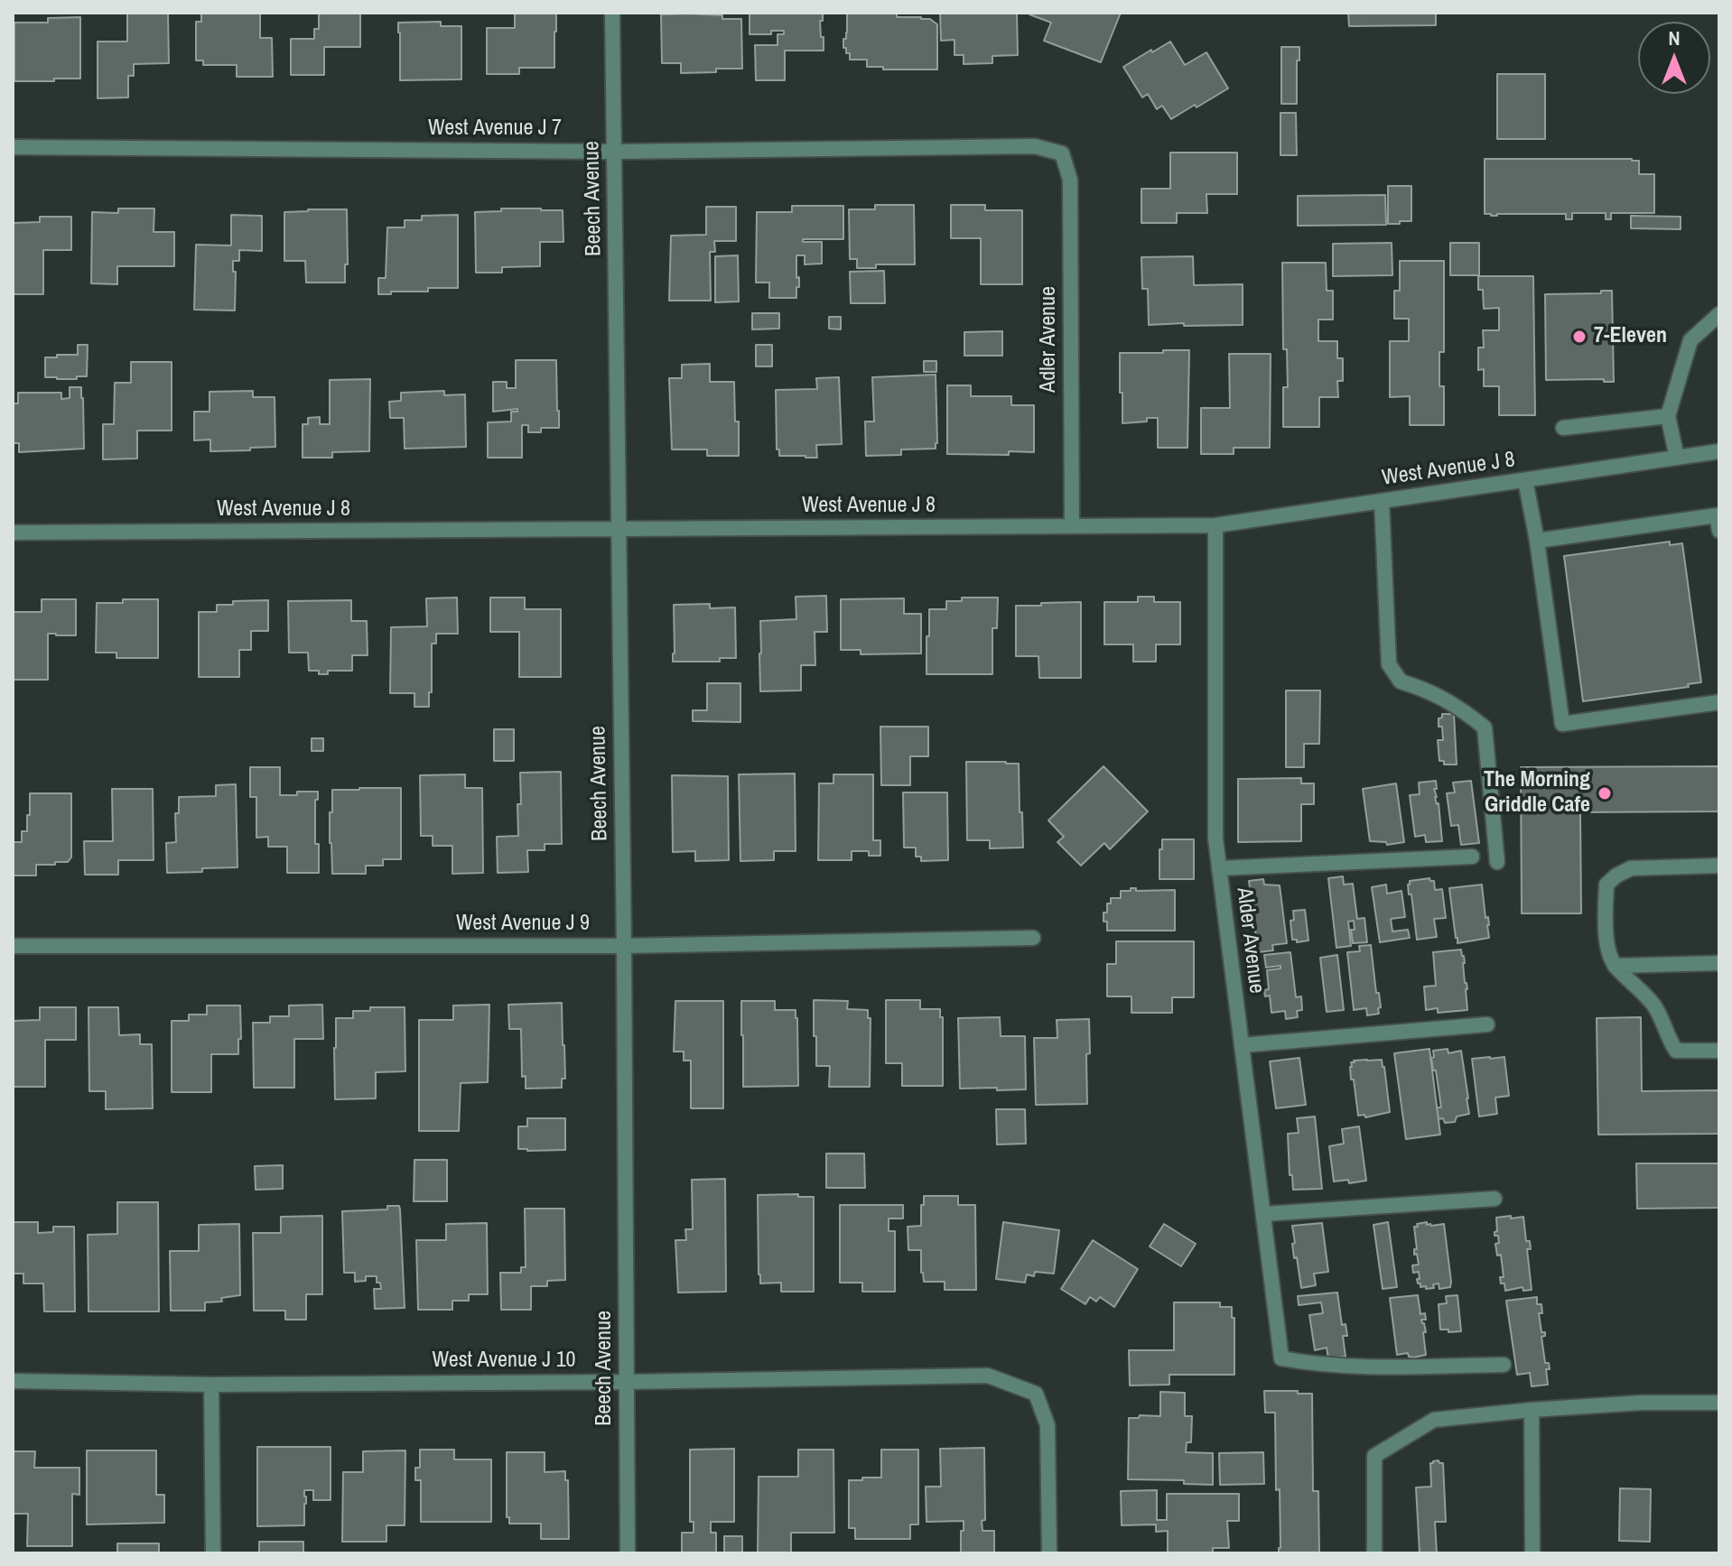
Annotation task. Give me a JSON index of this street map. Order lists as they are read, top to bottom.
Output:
{
  "streets": {
    "street": [
      "West Avenue J 7",
      "Beech Avenue",
      "Adler Avenue",
      "West Avenue J 8",
      "West Avenue J 9",
      "Alder Avenue",
      "West Avenue J 10"
    ]
  },
  "crossings": [
    ["West Avenue J 7", "Beech Avenue"],
    ["West Avenue J 7", "Adler Avenue"],
    ["Beech Avenue", "West Avenue J 8"],
    ["Beech Avenue", "West Avenue J 9"],
    ["Beech Avenue", "West Avenue J 10"],
    ["Adler Avenue", "West Avenue J 8"],
    ["West Avenue J 8", "Alder Avenue"]
  ],
  "places": ["7-Eleven", "The Morning Griddle Cafe"],
  "north": "top"
}
